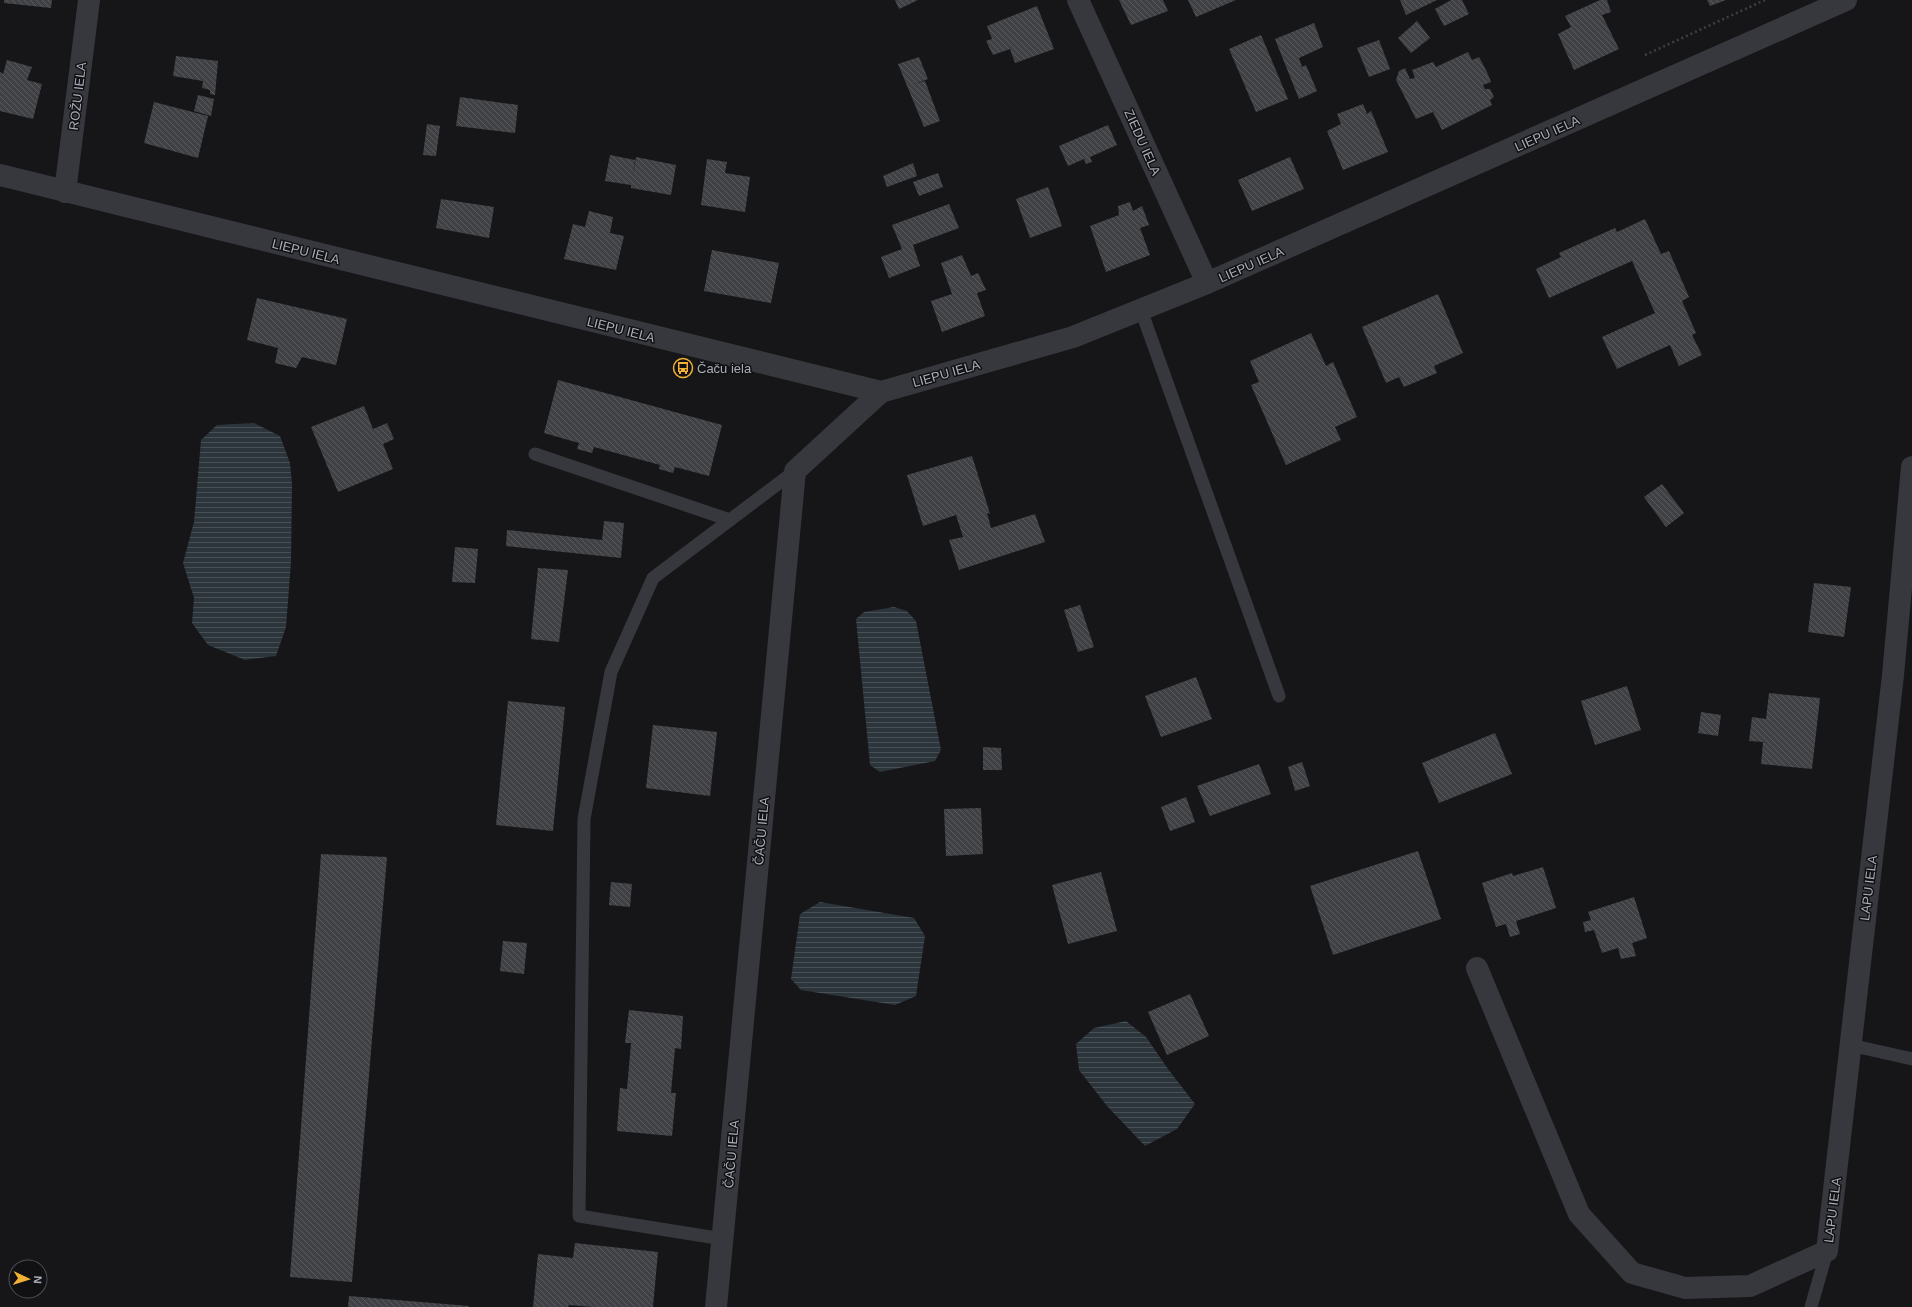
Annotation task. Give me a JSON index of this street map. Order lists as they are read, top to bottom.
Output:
{
  "streets": {
    "street": [
      "ROŽU IELA",
      "LIEPU IELA",
      "ZIEDU IELA",
      "ČAČU IELA",
      "LAPU IELA"
    ]
  },
  "crossings": [
    ["ROŽU IELA", "LIEPU IELA"],
    ["LIEPU IELA", "ZIEDU IELA"]
  ],
  "places": {
    "bus stop": ["Čaču iela"]
  },
  "north": "right"
}
